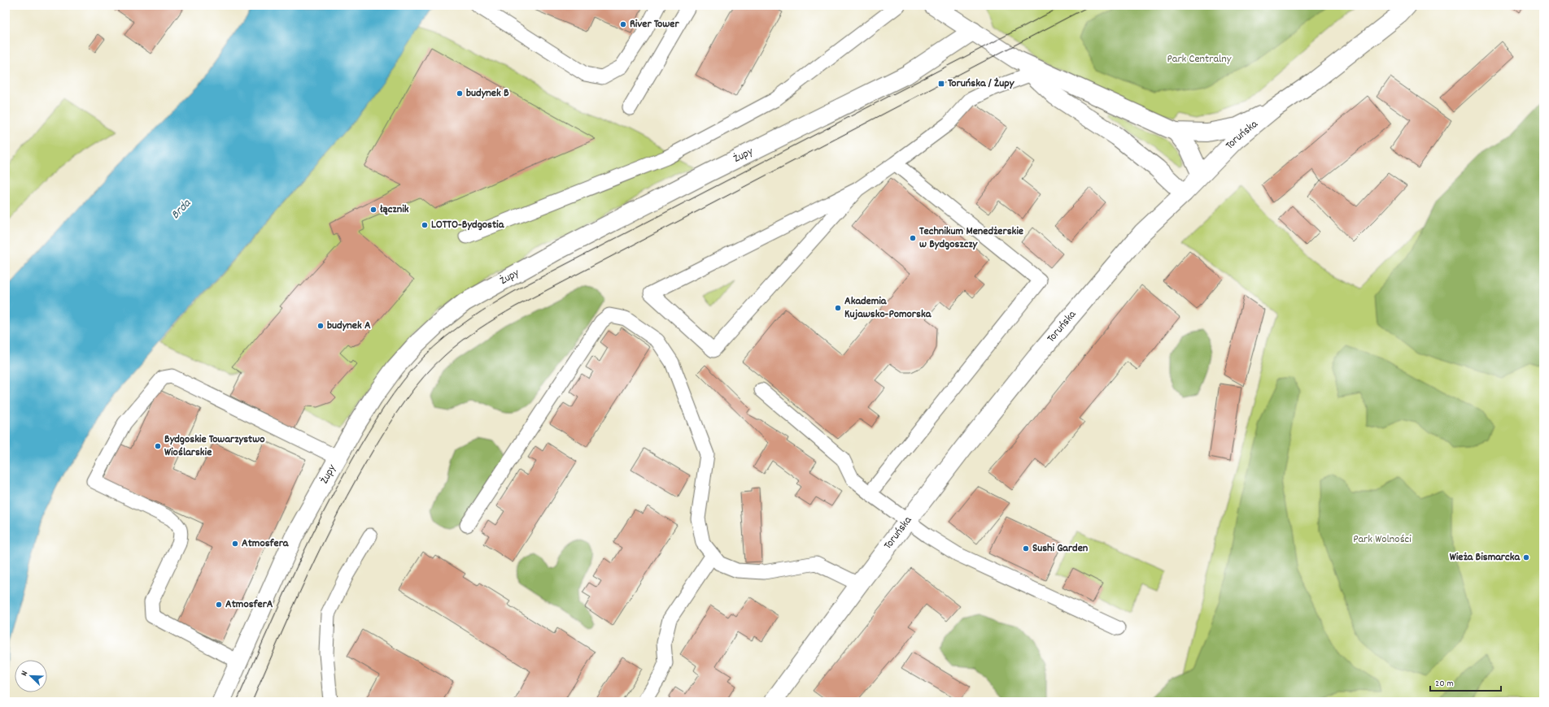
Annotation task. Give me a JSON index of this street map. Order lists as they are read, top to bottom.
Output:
{
  "streets": {
    "street": ["Toruńska", "Żupy"]
  },
  "water": ["Brda"],
  "parks": ["Park Centralny", "Park Wolności"],
  "places": {
    "other": [
      "River Tower",
      "budynek B",
      "łącznik",
      "LOTTO-Bydgostia",
      "Technikum Menedżerskie w Bydgoszczy",
      "Akademia Kujawsko-Pomorska",
      "budynek A",
      "Bydgoskie Towarzystwo Wioślarskie",
      "Atmosfera",
      "Sushi Garden",
      "Wieża Bismarcka",
      "AtmosferA"
    ],
    "transit": ["Toruńska / Żupy"]
  },
  "scale_bar": "20 m",
  "north": "top left"
}
